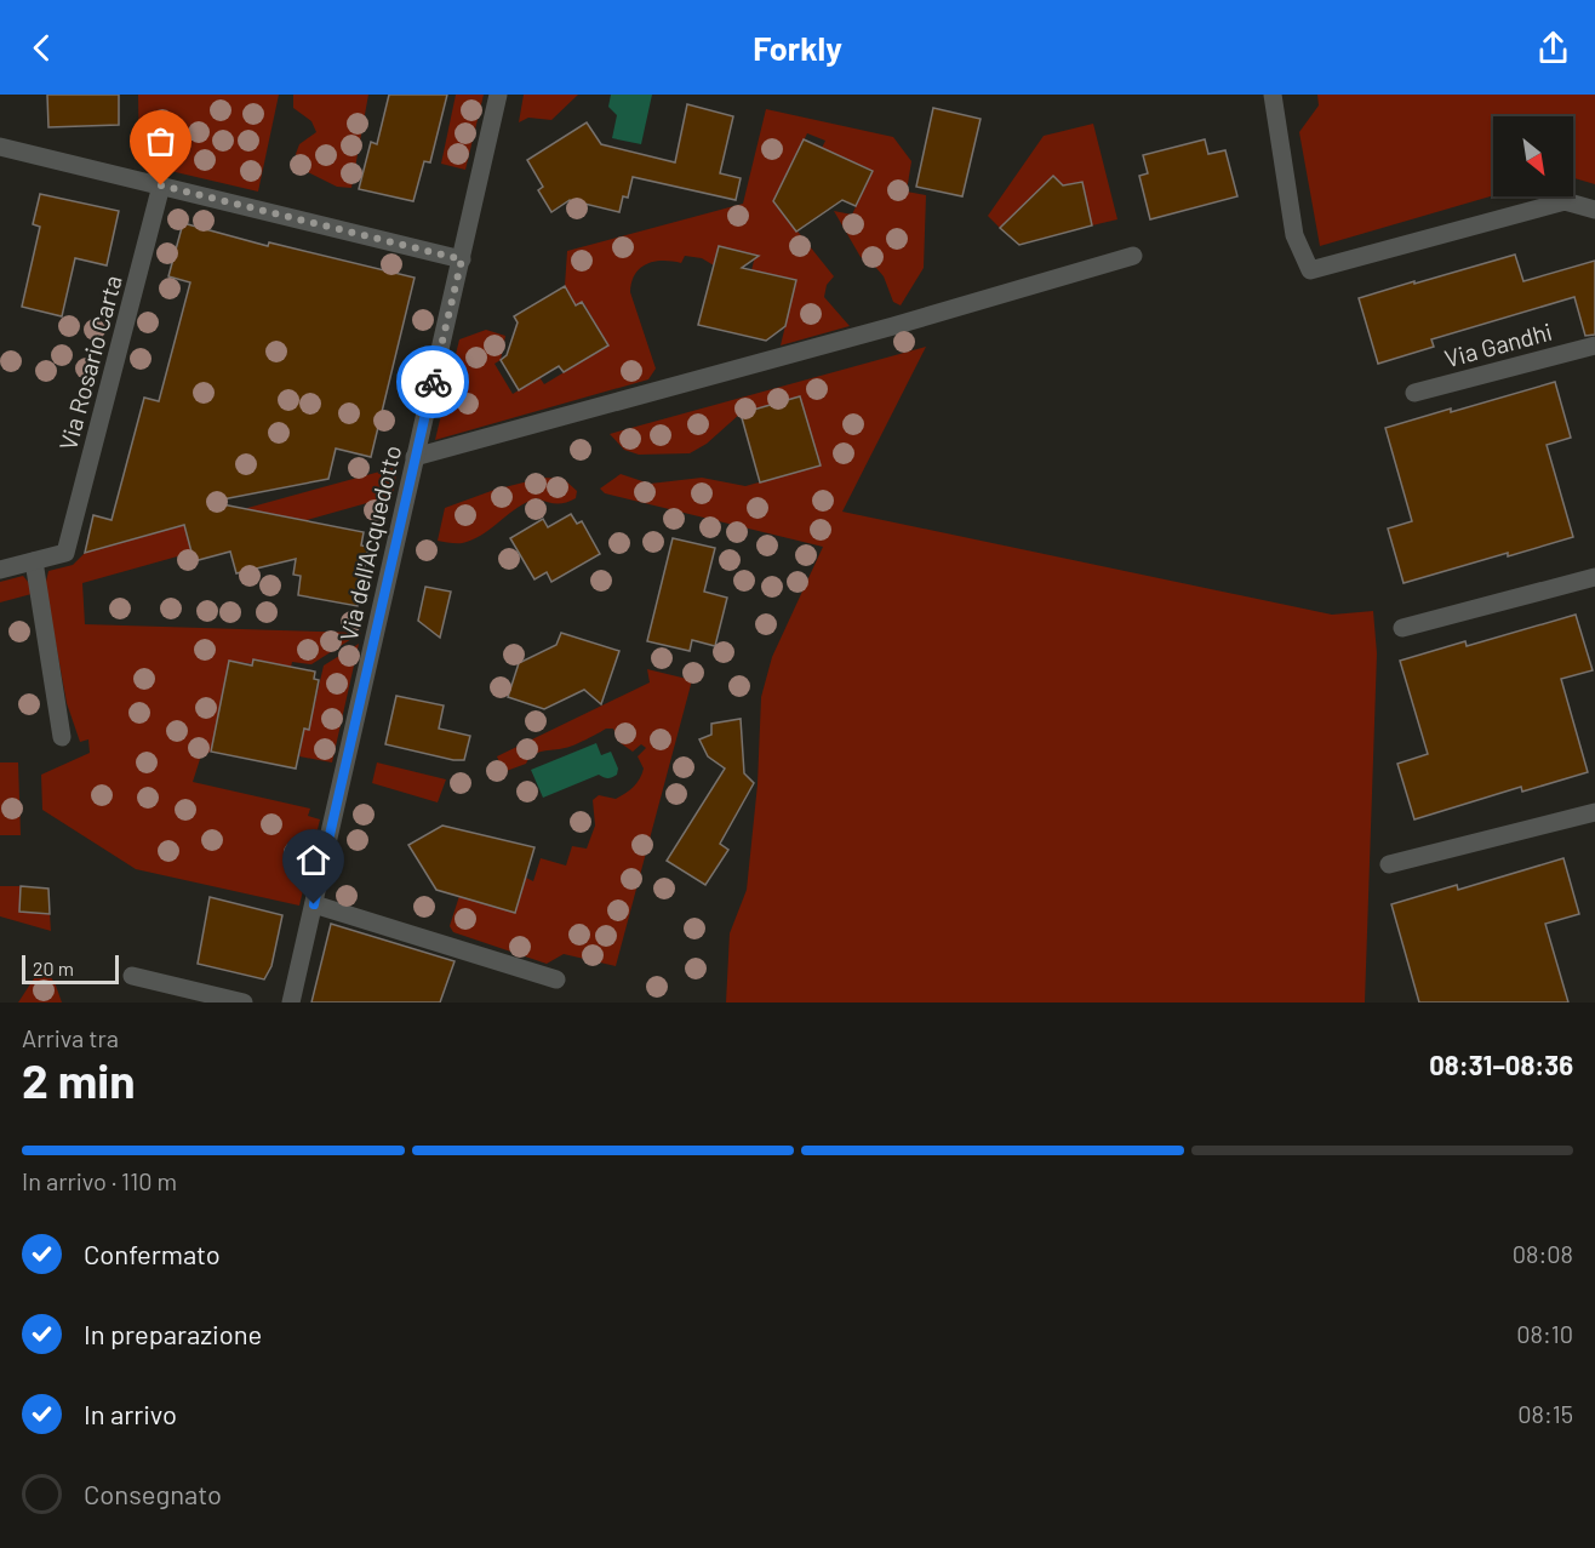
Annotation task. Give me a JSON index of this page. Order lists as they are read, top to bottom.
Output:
{
  "streets": {
    "street": ["Via Gandhi", "Via Rosario Carta", "Via dell'Acquedotto"]
  },
  "scale_bar": "20 m",
  "north": "bottom right",
  "page": {
    "header": "Forkly",
    "scale": "20 m",
    "heading": ["2 min", "Arriva tra", "08:31–08:36"],
    "bar": "In arrivo · 110 m",
    "list": [
      ["Confermato", "08:08"],
      ["In preparazione", "08:10"],
      ["In arrivo", "08:15"],
      "Consegnato"
    ]
  }
}
